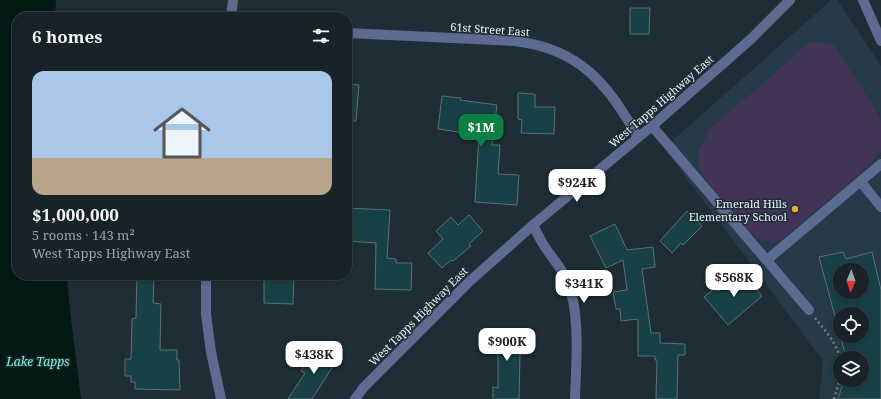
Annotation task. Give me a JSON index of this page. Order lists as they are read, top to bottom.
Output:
{
  "streets": {
    "street": ["61st Street East", "West Tapps Highway East"]
  },
  "crossings": [
    ["61st Street East", "West Tapps Highway East"]
  ],
  "water": ["Lake Tapps"],
  "places": ["Emerald Hills Elementary School"],
  "north": "bottom",
  "page": {
    "heading": "6 homes",
    "list": [
      {
        "name": "$1,000,000",
        "note": "5 rooms · 143 m² · West Tapps Highway East"
      }
    ],
    "price": [
      "$1M",
      "$924K",
      "$568K",
      "$341K",
      "$900K",
      "$438K"
    ]
  }
}
